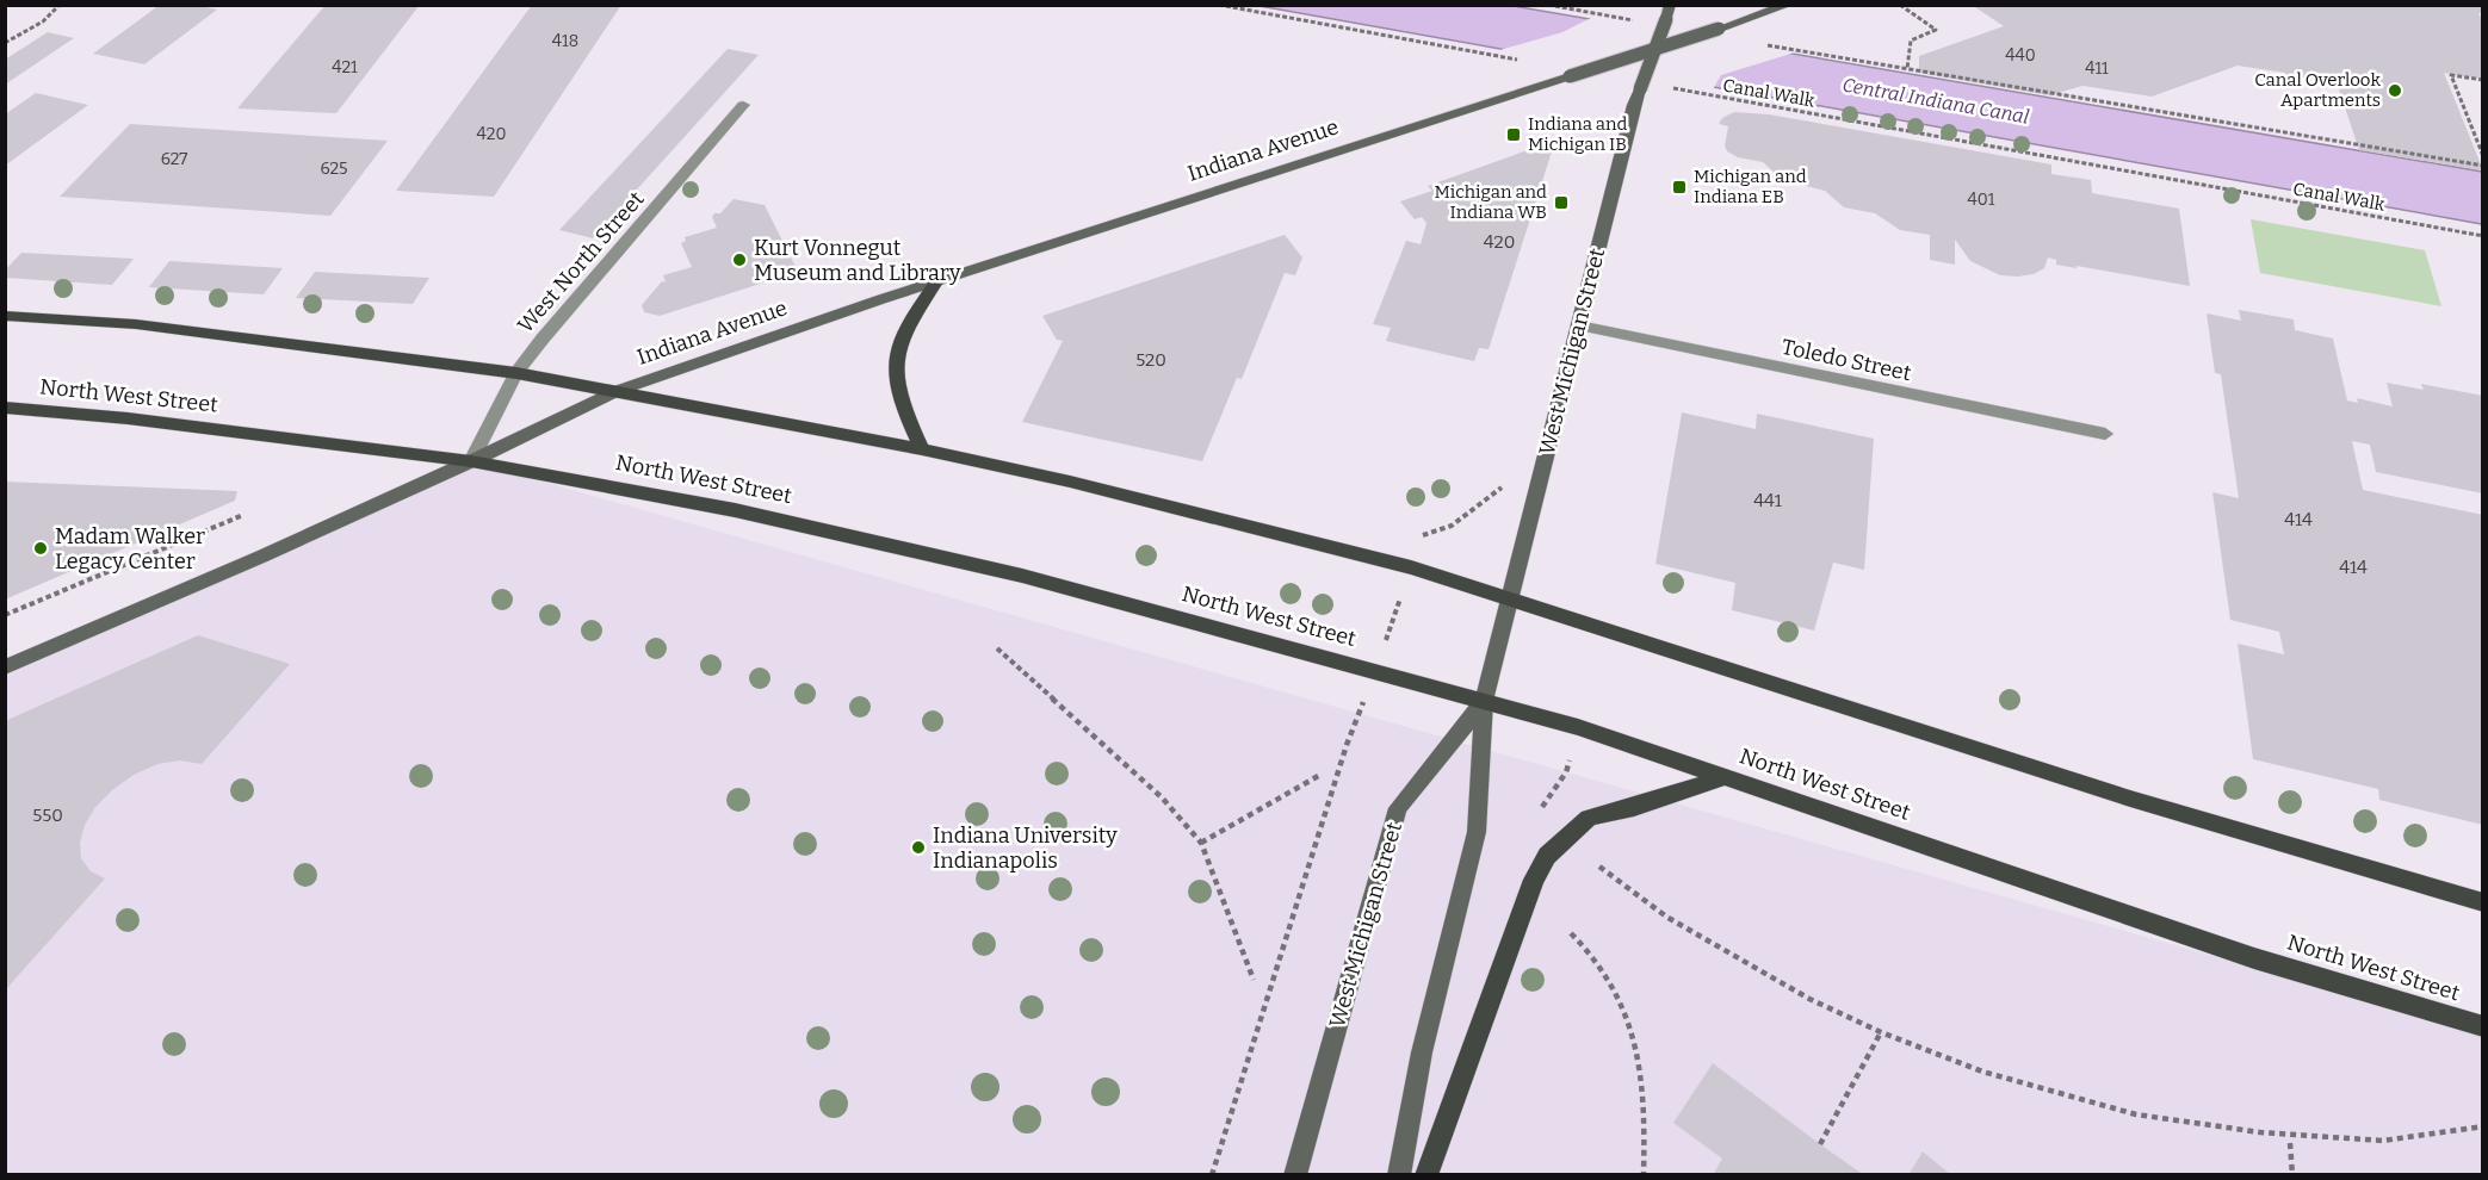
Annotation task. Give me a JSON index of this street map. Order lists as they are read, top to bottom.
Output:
{
  "streets": {
    "main road": ["Indiana Avenue", "West Michigan Street", "North West Street"],
    "street": ["West North Street", "Toledo Street"],
    "path": ["Canal Walk"]
  },
  "crossings": [
    ["Indiana Avenue", "West North Street"],
    ["Indiana Avenue", "West Michigan Street"],
    ["Indiana Avenue", "North West Street"],
    ["West North Street", "North West Street"],
    ["West Michigan Street", "Toledo Street"],
    ["West Michigan Street", "North West Street"]
  ],
  "water": ["Central Indiana Canal"],
  "places": {
    "other": [
      "Canal Overlook Apartments",
      "Kurt Vonnegut Museum and Library",
      "Madam Walker Legacy Center",
      "Indiana University Indianapolis"
    ],
    "transit": ["Indiana and Michigan IB", "Michigan and Indiana EB", "Michigan and Indiana WB"]
  },
  "house_numbers": [
    "418",
    "440",
    "421",
    "411",
    "420",
    "627",
    "625",
    "401",
    "420",
    "520",
    "441",
    "414",
    "414",
    "550"
  ]
}
